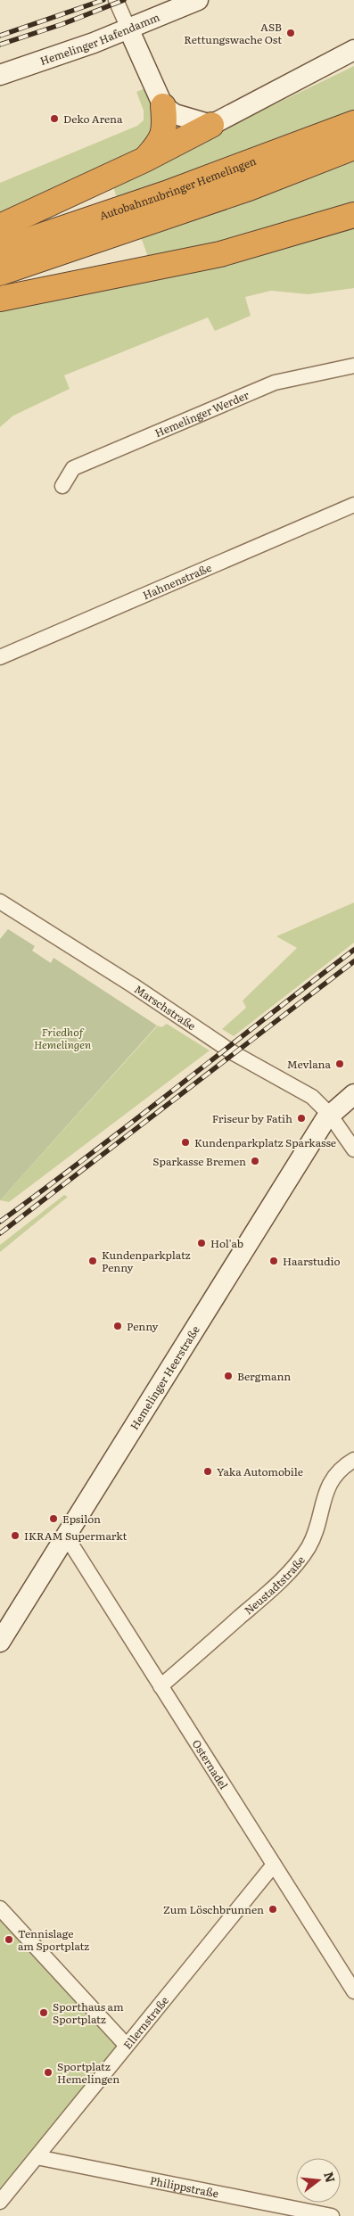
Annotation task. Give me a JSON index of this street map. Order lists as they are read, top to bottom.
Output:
{
  "streets": {
    "highway": ["Autobahnzubringer Hemelingen"],
    "main road": ["Hemelinger Hafendamm", "Hemelinger Heerstraße"],
    "street": [
      "Hemelinger Werder",
      "Hahnenstraße",
      "Marschstraße",
      "Neustadtstraße",
      "Osternadel",
      "Ellernstraße",
      "Philippstraße"
    ]
  },
  "crossings": [
    ["Marschstraße", "Hemelinger Heerstraße"],
    ["Hemelinger Heerstraße", "Osternadel"],
    ["Neustadtstraße", "Osternadel"],
    ["Osternadel", "Ellernstraße"],
    ["Ellernstraße", "Philippstraße"]
  ],
  "parks": ["Friedhof Hemelingen"],
  "places": [
    "ASB Rettungswache Ost",
    "Deko Arena",
    "Mevlana",
    "Friseur by Fatih",
    "Kundenparkplatz Sparkasse",
    "Sparkasse Bremen",
    "Hol'ab",
    "Kundenparkplatz Penny",
    "Haarstudio",
    "Penny",
    "Bergmann",
    "Yaka Automobile",
    "Epsilon",
    "IKRAM Supermarkt",
    "Zum Löschbrunnen",
    "Tennislage am Sportplatz",
    "Sporthaus am Sportplatz",
    "Sportplatz Hemelingen"
  ],
  "north": "right"
}
